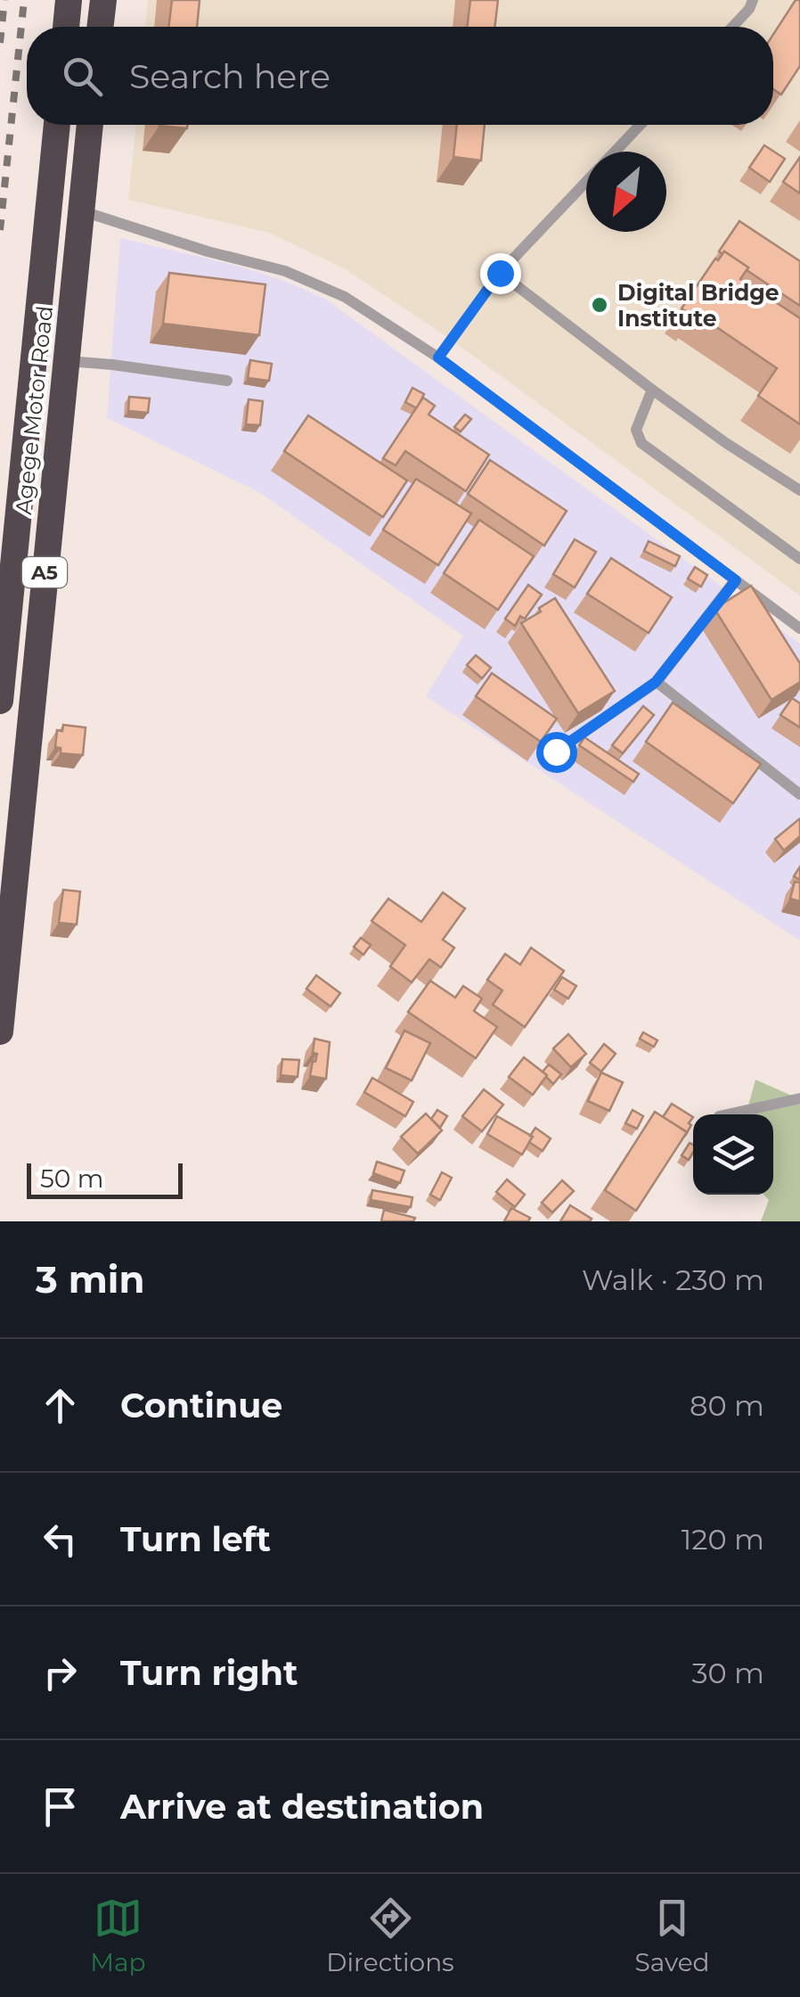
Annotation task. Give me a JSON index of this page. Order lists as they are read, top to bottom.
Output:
{
  "streets": {
    "highway": ["Agege Motor Road", "A5"]
  },
  "places": ["Digital Bridge Institute"],
  "scale_bar": "50 m",
  "north": "bottom left",
  "page": {
    "search": "Search here",
    "scale": "50 m",
    "heading": ["3 min", "Walk · 230 m"],
    "list": [
      ["Continue", "80 m"],
      ["Turn left", "120 m"],
      ["Turn right", "30 m"],
      "Arrive at destination"
    ],
    "nav": ["Map", "Directions", "Saved"]
  }
}
